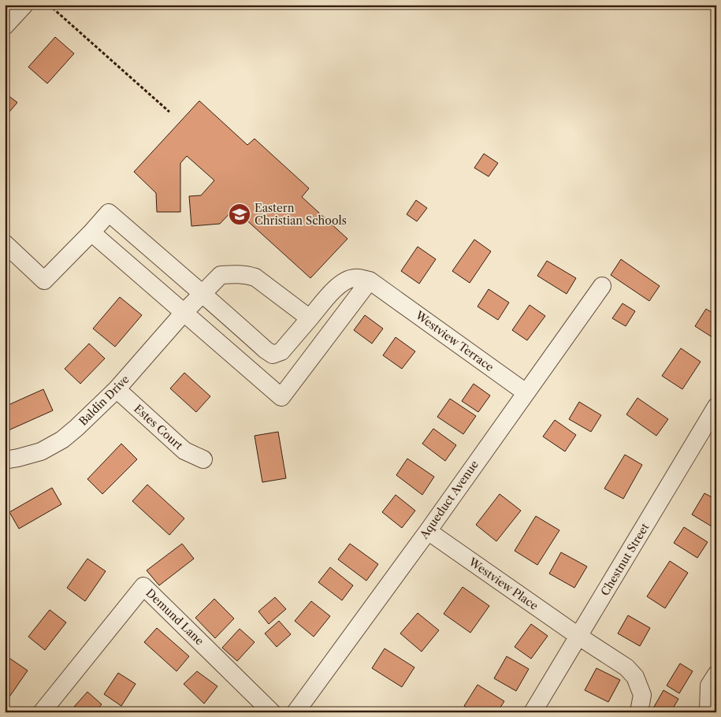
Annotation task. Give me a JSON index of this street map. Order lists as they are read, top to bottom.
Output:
{
  "streets": {
    "street": [
      "Westview Terrace",
      "Baldin Drive",
      "Estes Court",
      "Aqueduct Avenue",
      "Chestnut Street",
      "Westview Place",
      "Demund Lane"
    ]
  },
  "crossings": [
    ["Westview Terrace", "Aqueduct Avenue"],
    ["Baldin Drive", "Estes Court"],
    ["Aqueduct Avenue", "Westview Place"],
    ["Chestnut Street", "Westview Place"]
  ],
  "places": {
    "school or university": ["Eastern Christian Schools"]
  }
}
